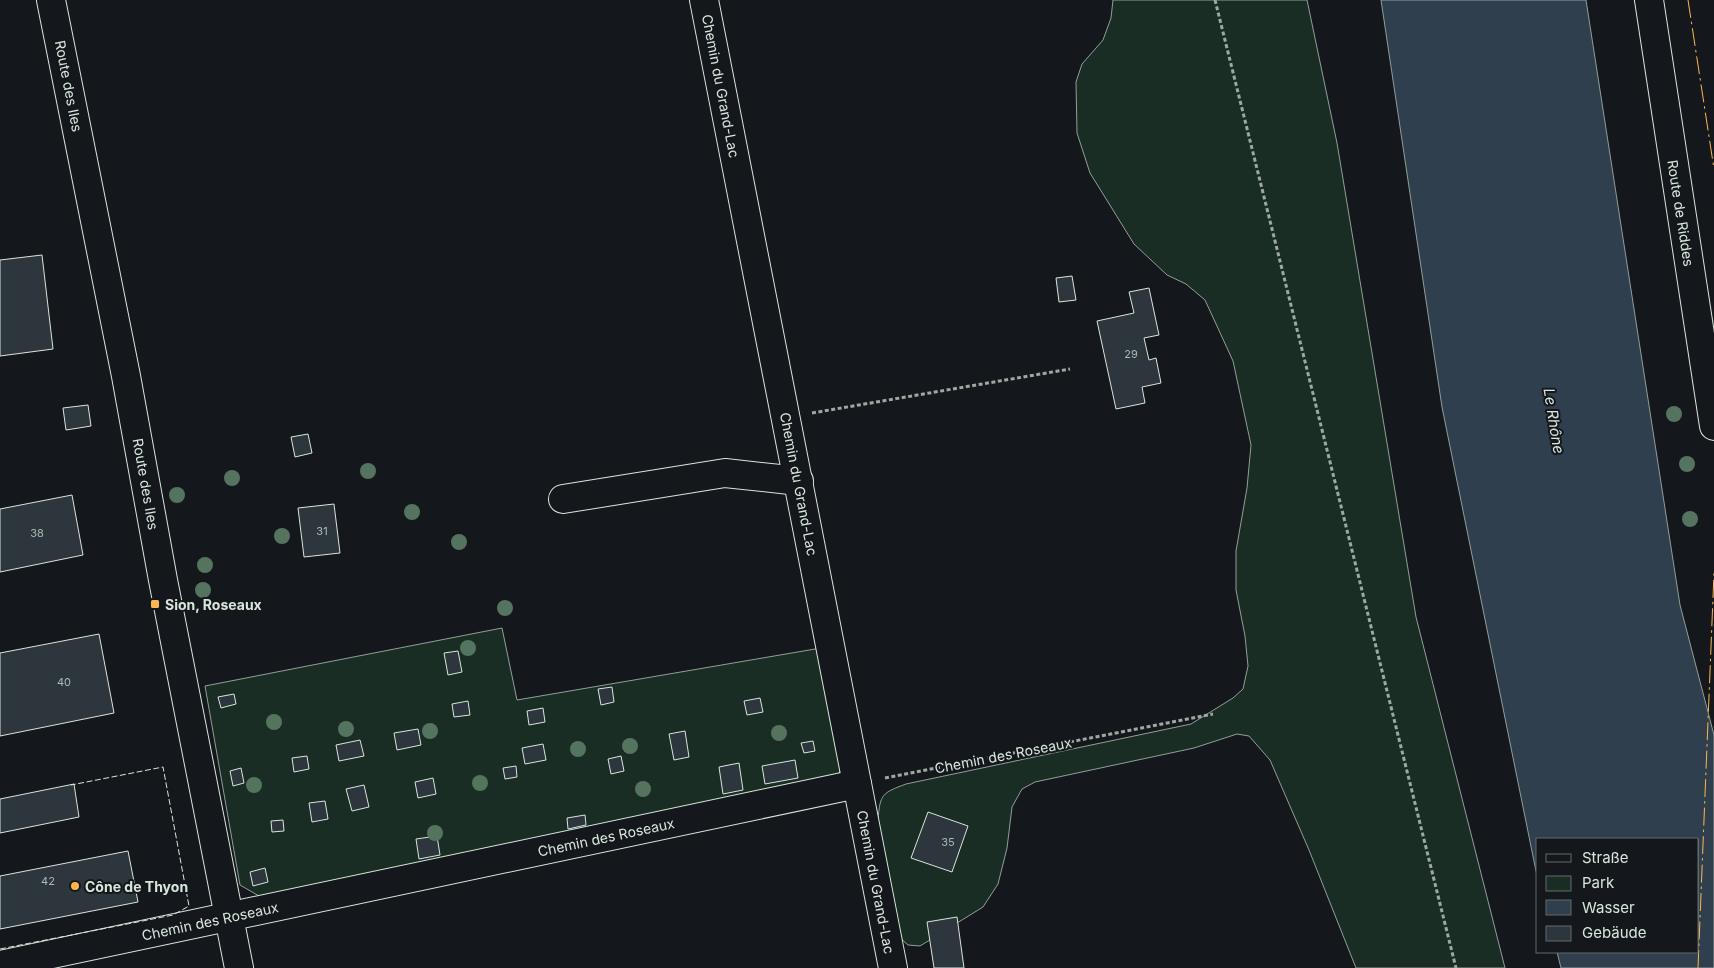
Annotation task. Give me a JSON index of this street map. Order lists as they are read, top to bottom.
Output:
{
  "streets": {
    "street": [
      "Route des Iles",
      "Chemin du Grand-Lac",
      "Route de Riddes",
      "Chemin des Roseaux"
    ]
  },
  "crossings": [
    ["Route des Iles", "Chemin des Roseaux"],
    ["Chemin du Grand-Lac", "Chemin des Roseaux"]
  ],
  "water": ["Le Rhône"],
  "places": {
    "transit": ["Sion, Roseaux"],
    "other": ["Cône de Thyon"]
  },
  "house_numbers": [
    "29",
    "31",
    "38",
    "40",
    "35",
    "42"
  ],
  "legend": [
    "Straße",
    "Park",
    "Wasser",
    "Gebäude"
  ]
}
